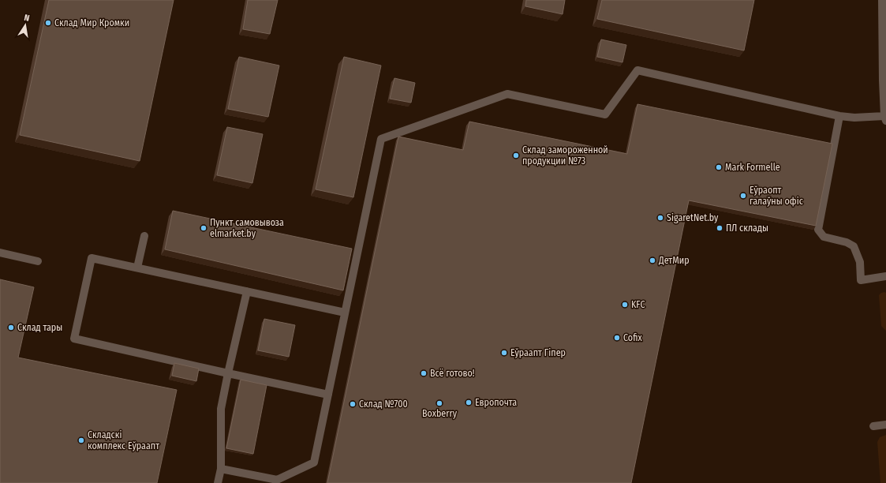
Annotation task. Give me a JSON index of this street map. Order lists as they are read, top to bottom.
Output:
{
  "places": [
    "Склад Мир Кромки",
    "Склад замороженной продукции №73",
    "Mark Formelle",
    "Еўраопт галаўны офіс",
    "SigaretNet.by",
    "Пункт самовывоза elmarket.by",
    "ПЛ склады",
    "ДетМир",
    "KFC",
    "Склад тары",
    "Cofix",
    "Еўраапт Гіпер",
    "Всё готово!",
    "Европочта",
    "Boxberry",
    "Склад №700",
    "Складскі комплекс Еўраапт"
  ],
  "north": "top"
}
